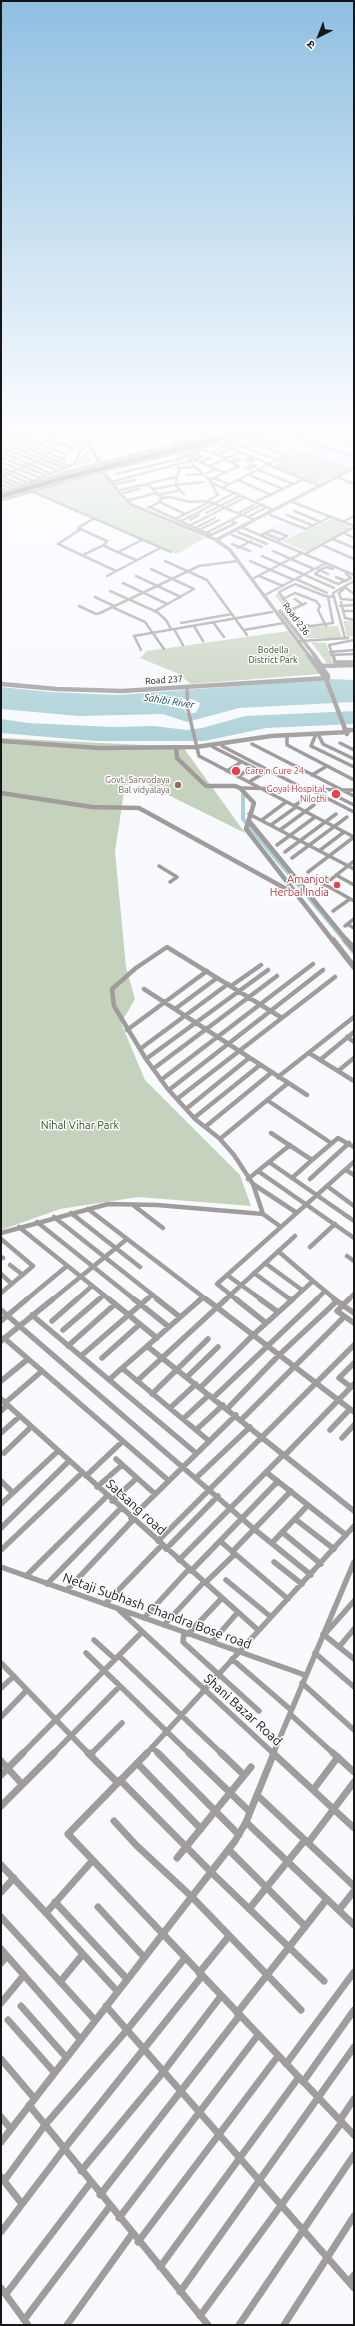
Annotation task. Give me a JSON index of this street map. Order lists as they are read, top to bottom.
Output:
{
  "streets": {
    "street": [
      "Road 236",
      "Road 237",
      "Satsang road",
      "Netaji Subhash Chandra Bose road",
      "Shani Bazar Road"
    ]
  },
  "crossings": [
    ["Netaji Subhash Chandra Bose road", "Shani Bazar Road"]
  ],
  "water": ["Sahibi River"],
  "parks": ["Bodella District Park", "Nihal Vihar Park"],
  "places": [
    "Care n Cure 24",
    "Govt. Sarvodaya Bal vidyalaya",
    "Goyal Hospital, Nilothi",
    "Amanjot Herbal India"
  ],
  "north": "bottom left"
}
